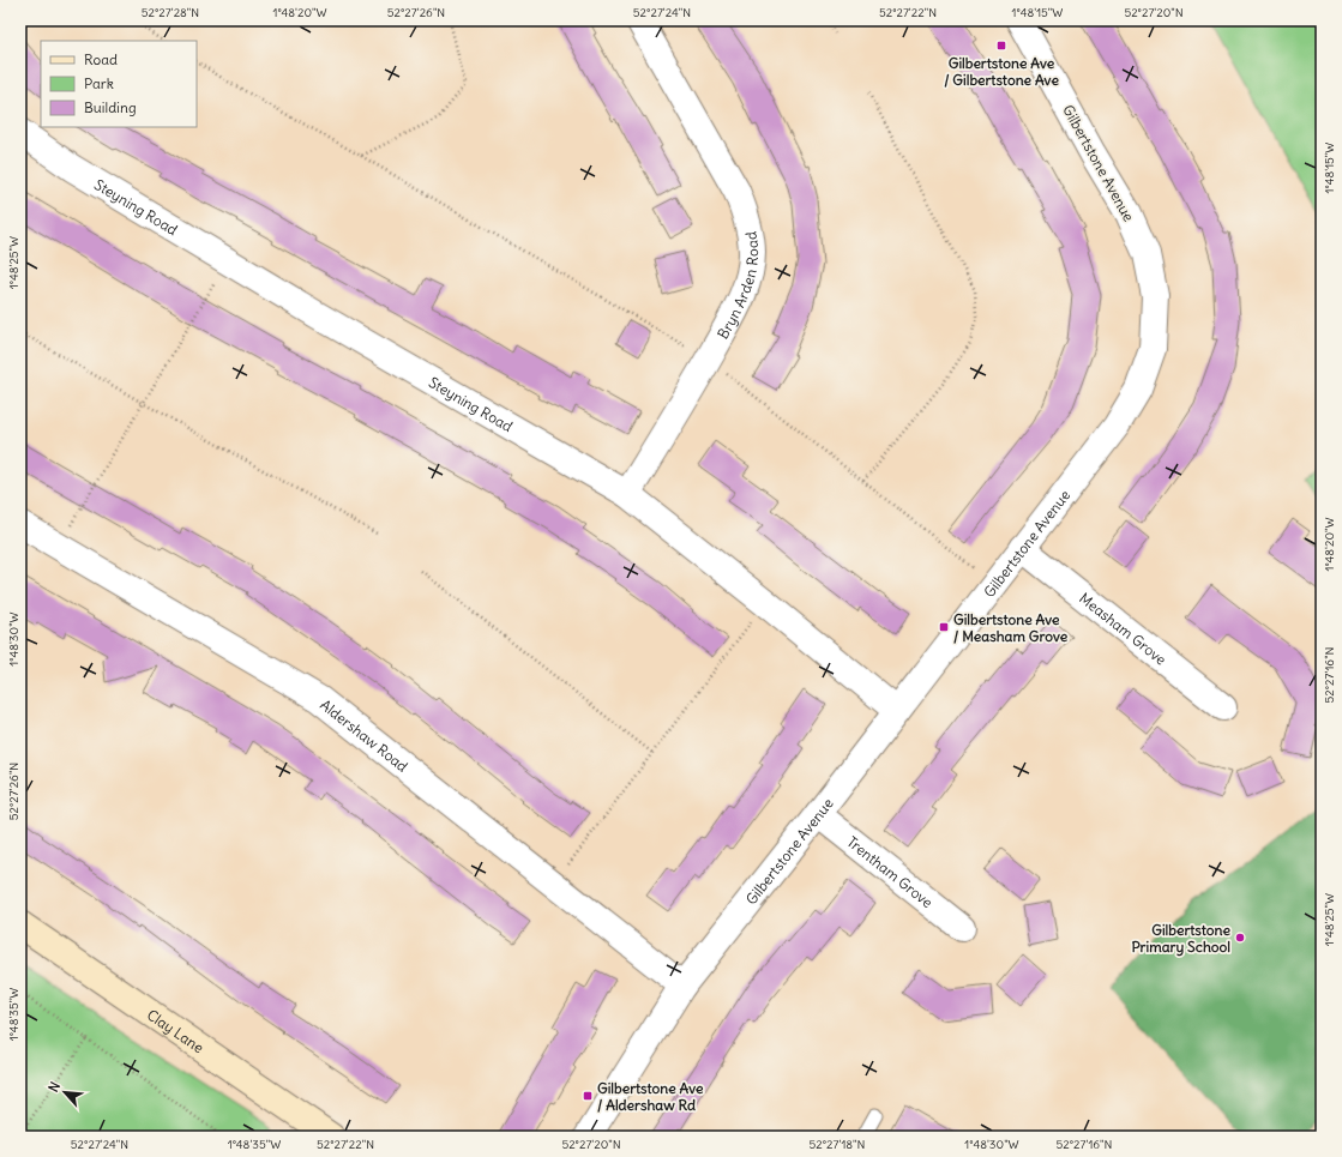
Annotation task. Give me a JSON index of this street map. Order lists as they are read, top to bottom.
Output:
{
  "streets": {
    "street": [
      "Gilbertstone Avenue",
      "Steyning Road",
      "Bryn Arden Road",
      "Measham Grove",
      "Aldershaw Road",
      "Trentham Grove",
      "Clay Lane"
    ]
  },
  "crossings": [
    ["Gilbertstone Avenue", "Steyning Road"],
    ["Gilbertstone Avenue", "Measham Grove"],
    ["Gilbertstone Avenue", "Aldershaw Road"],
    ["Gilbertstone Avenue", "Trentham Grove"],
    ["Steyning Road", "Bryn Arden Road"]
  ],
  "places": {
    "transit": ["Gilbertstone Ave / Gilbertstone Ave", "Gilbertstone Ave / Measham Grove", "Gilbertstone Ave / Aldershaw Rd"],
    "other": ["Gilbertstone Primary School"]
  },
  "legend": ["Road", "Park", "Building"],
  "north": "top left",
  "coordinates": [
    "52°27'28\"N",
    "1°48'20\"W",
    "52°27'26\"N",
    "52°27'24\"N",
    "52°27'22\"N",
    "1°48'15\"W",
    "52°27'20\"N",
    "1°48'25\"W",
    "1°48'30\"W",
    "52°27'16\"N",
    "1°48'35\"W",
    "52°27'18\"N"
  ]
}
